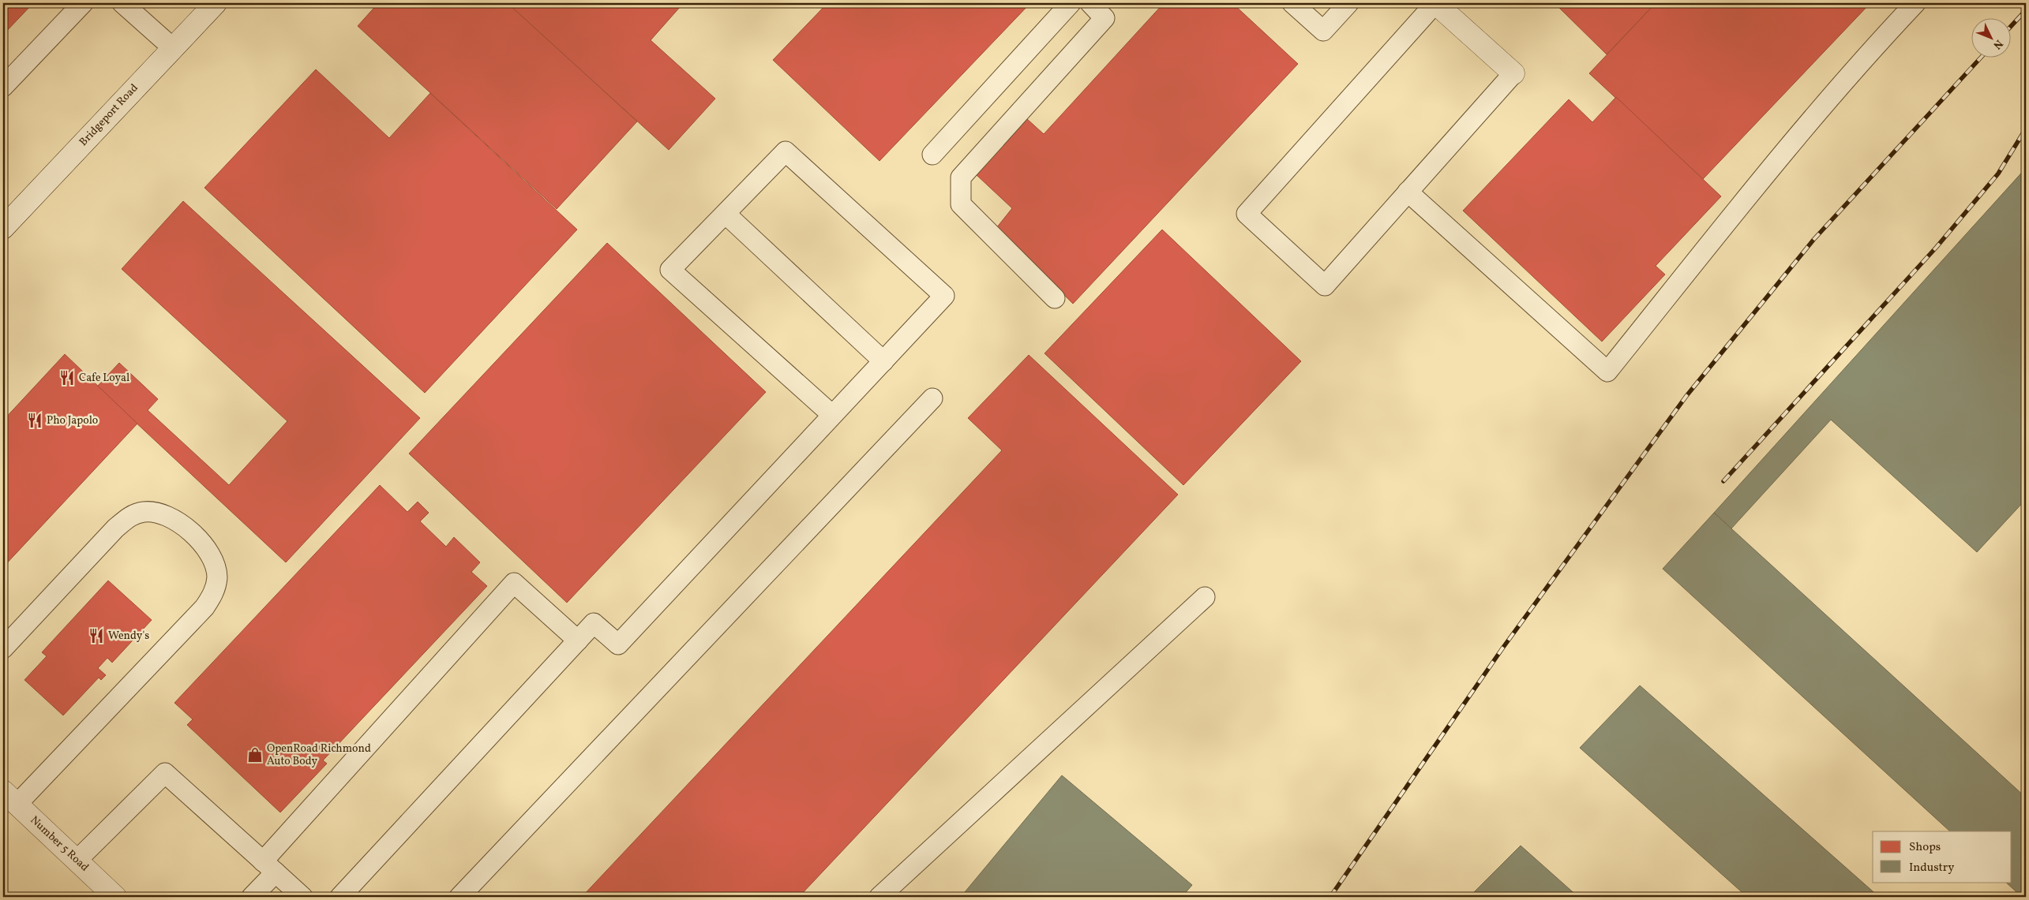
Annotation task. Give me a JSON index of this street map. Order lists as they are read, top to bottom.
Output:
{
  "streets": {
    "main road": ["Bridgeport Road", "Number 5 Road"]
  },
  "places": {
    "restaurant": ["Cafe Loyal", "Pho Japolo", "Wendy's"],
    "shop": ["OpenRoad Richmond Auto Body"]
  },
  "legend": ["Shops", "Industry"],
  "north": "bottom right"
}
